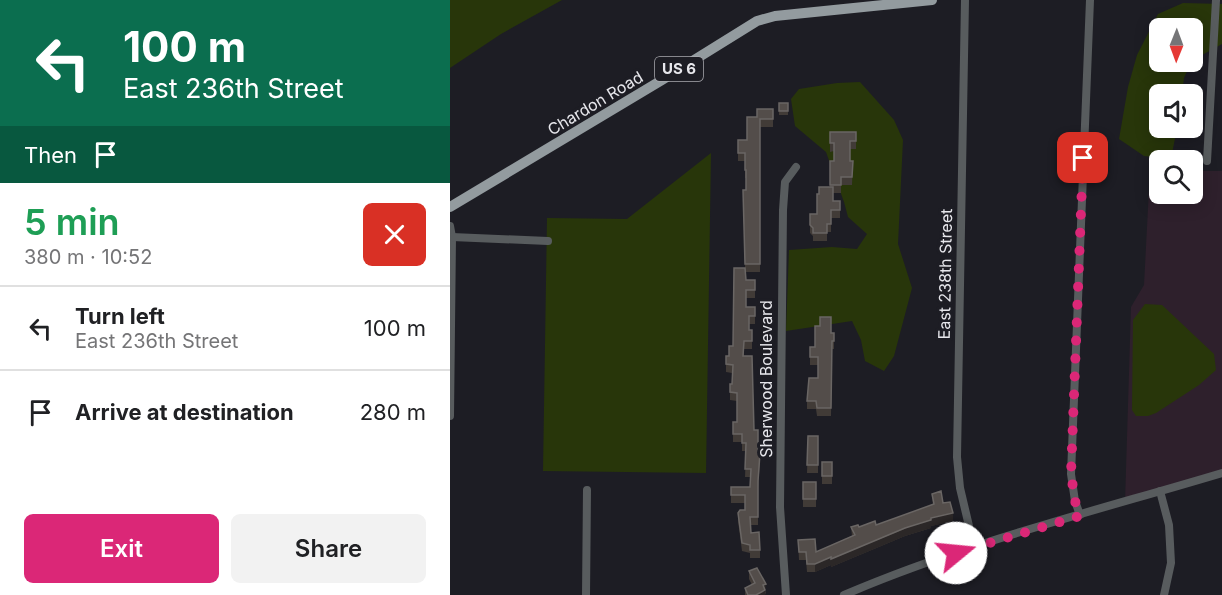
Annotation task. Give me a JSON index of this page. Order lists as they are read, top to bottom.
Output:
{
  "streets": {
    "main road": ["US 6", "Chardon Road"],
    "street": ["East 238th Street", "Sherwood Boulevard"]
  },
  "north": "bottom",
  "page": {
    "turn": ["100 m", "East 236th Street"],
    "then": "Then",
    "heading": ["5 min", "380 m · 10:52"],
    "list": [
      {
        "name": "Turn left",
        "note": "East 236th Street",
        "value": "100 m"
      },
      {
        "name": "Arrive at destination",
        "value": "280 m"
      }
    ],
    "buttons": ["Exit", "Share"]
  }
}
